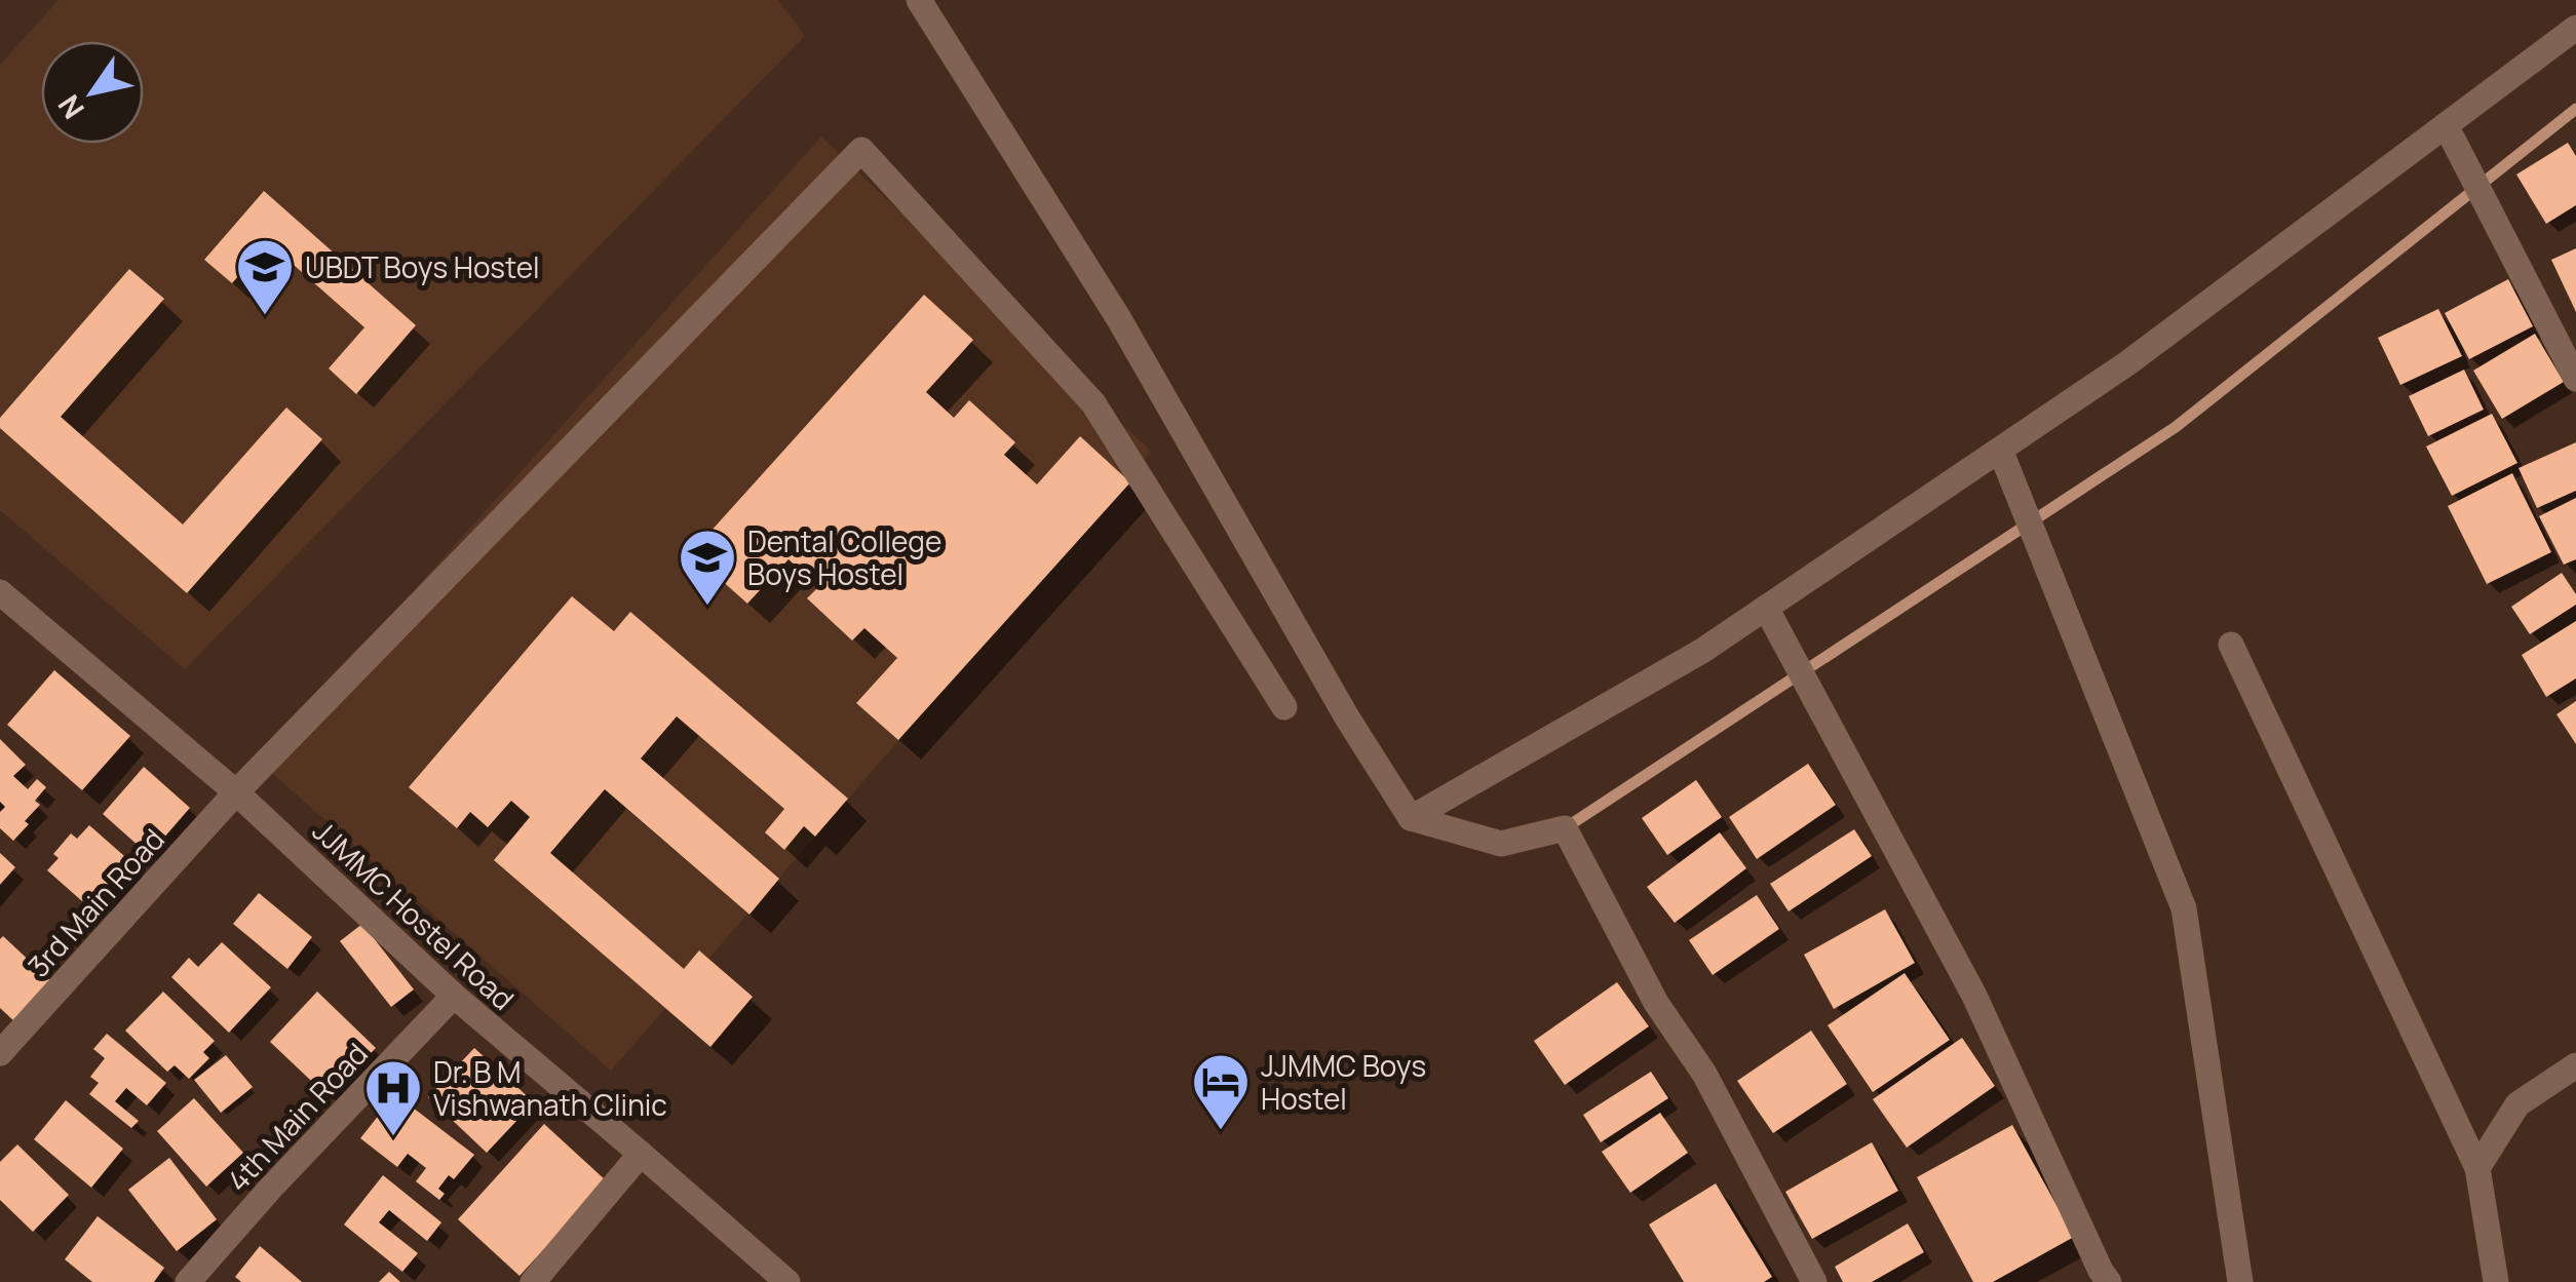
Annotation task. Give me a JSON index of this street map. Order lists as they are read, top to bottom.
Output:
{
  "streets": {
    "street": ["3rd Main Road", "JJMMC Hostel Road", "4th Main Road"]
  },
  "crossings": [
    ["3rd Main Road", "JJMMC Hostel Road"],
    ["JJMMC Hostel Road", "4th Main Road"]
  ],
  "places": {
    "school or university": ["UBDT Boys Hostel", "Dental College Boys Hostel"],
    "hotel": ["JJMMC Boys Hostel"],
    "hospital": ["Dr. B M Vishwanath Clinic"]
  },
  "north": "bottom left"
}
